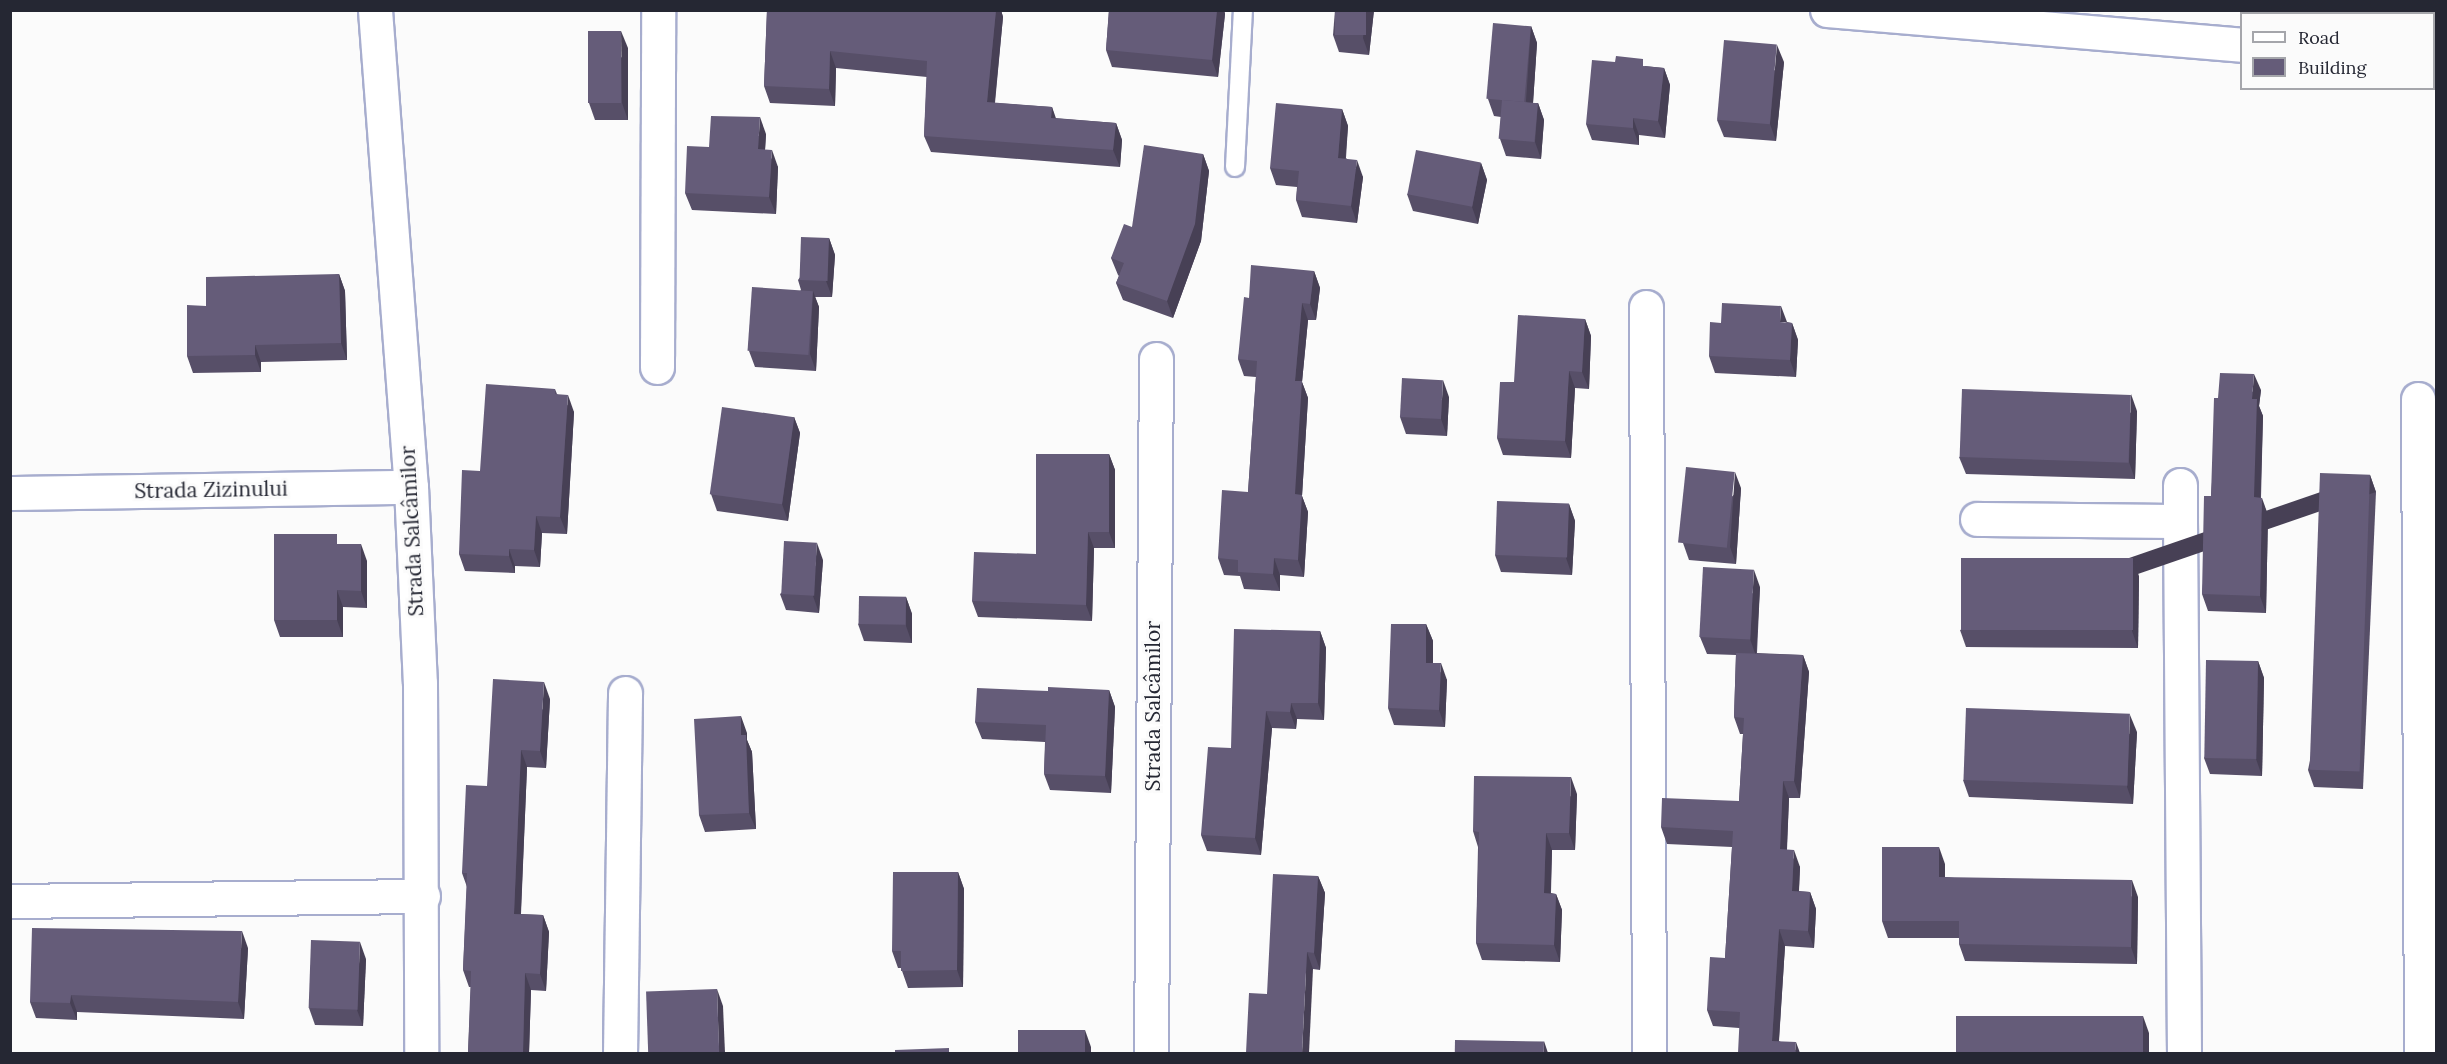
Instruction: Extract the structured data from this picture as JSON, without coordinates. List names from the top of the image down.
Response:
{
  "streets": {
    "street": ["Strada Zizinului", "Strada Salcâmilor"]
  },
  "crossings": [
    ["Strada Zizinului", "Strada Salcâmilor"]
  ],
  "legend": ["Road", "Building"]
}
